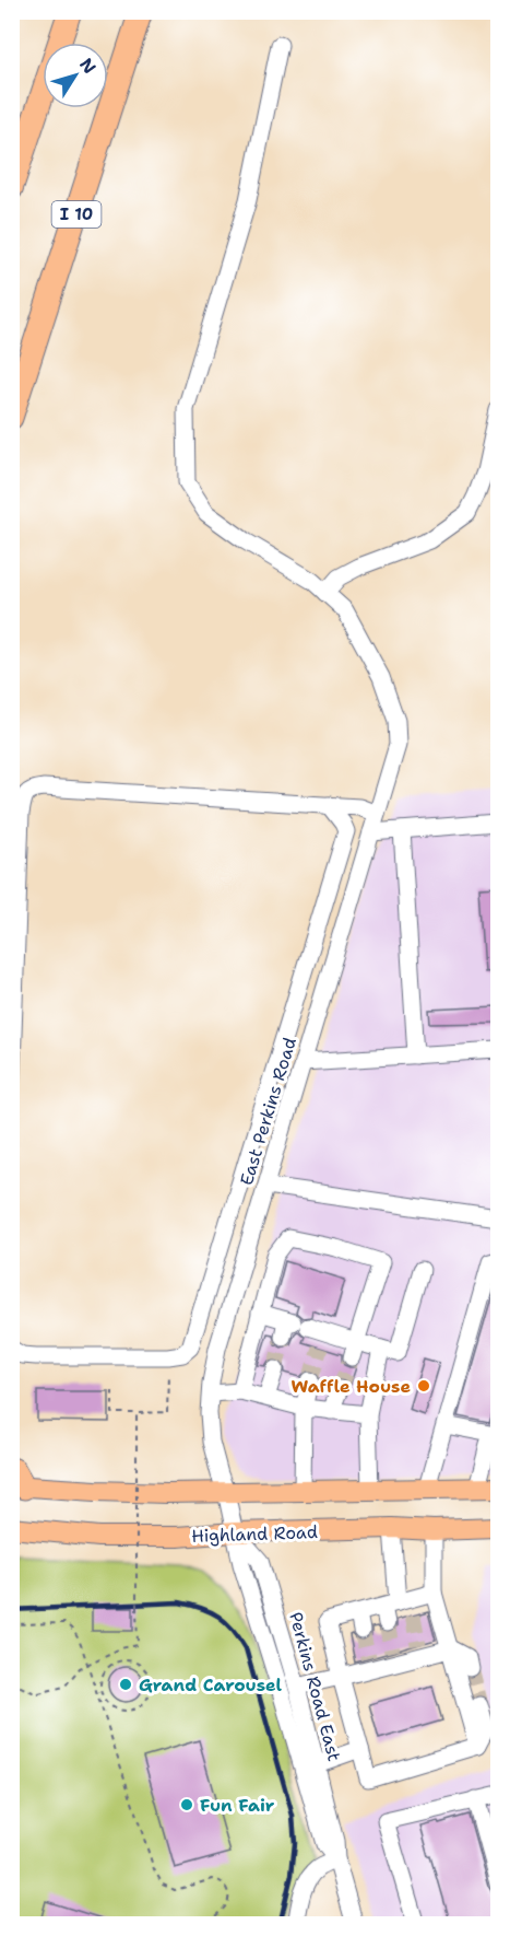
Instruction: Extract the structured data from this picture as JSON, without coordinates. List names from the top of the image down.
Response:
{
  "streets": {
    "highway": ["I 10"],
    "main road": ["Highland Road"],
    "street": ["East Perkins Road", "Perkins Road East"]
  },
  "crossings": [
    ["East Perkins Road", "Perkins Road East"],
    ["Highland Road", "Perkins Road East"]
  ],
  "places": ["Waffle House", "Grand Carousel", "Fun Fair"],
  "north": "top right"
}
